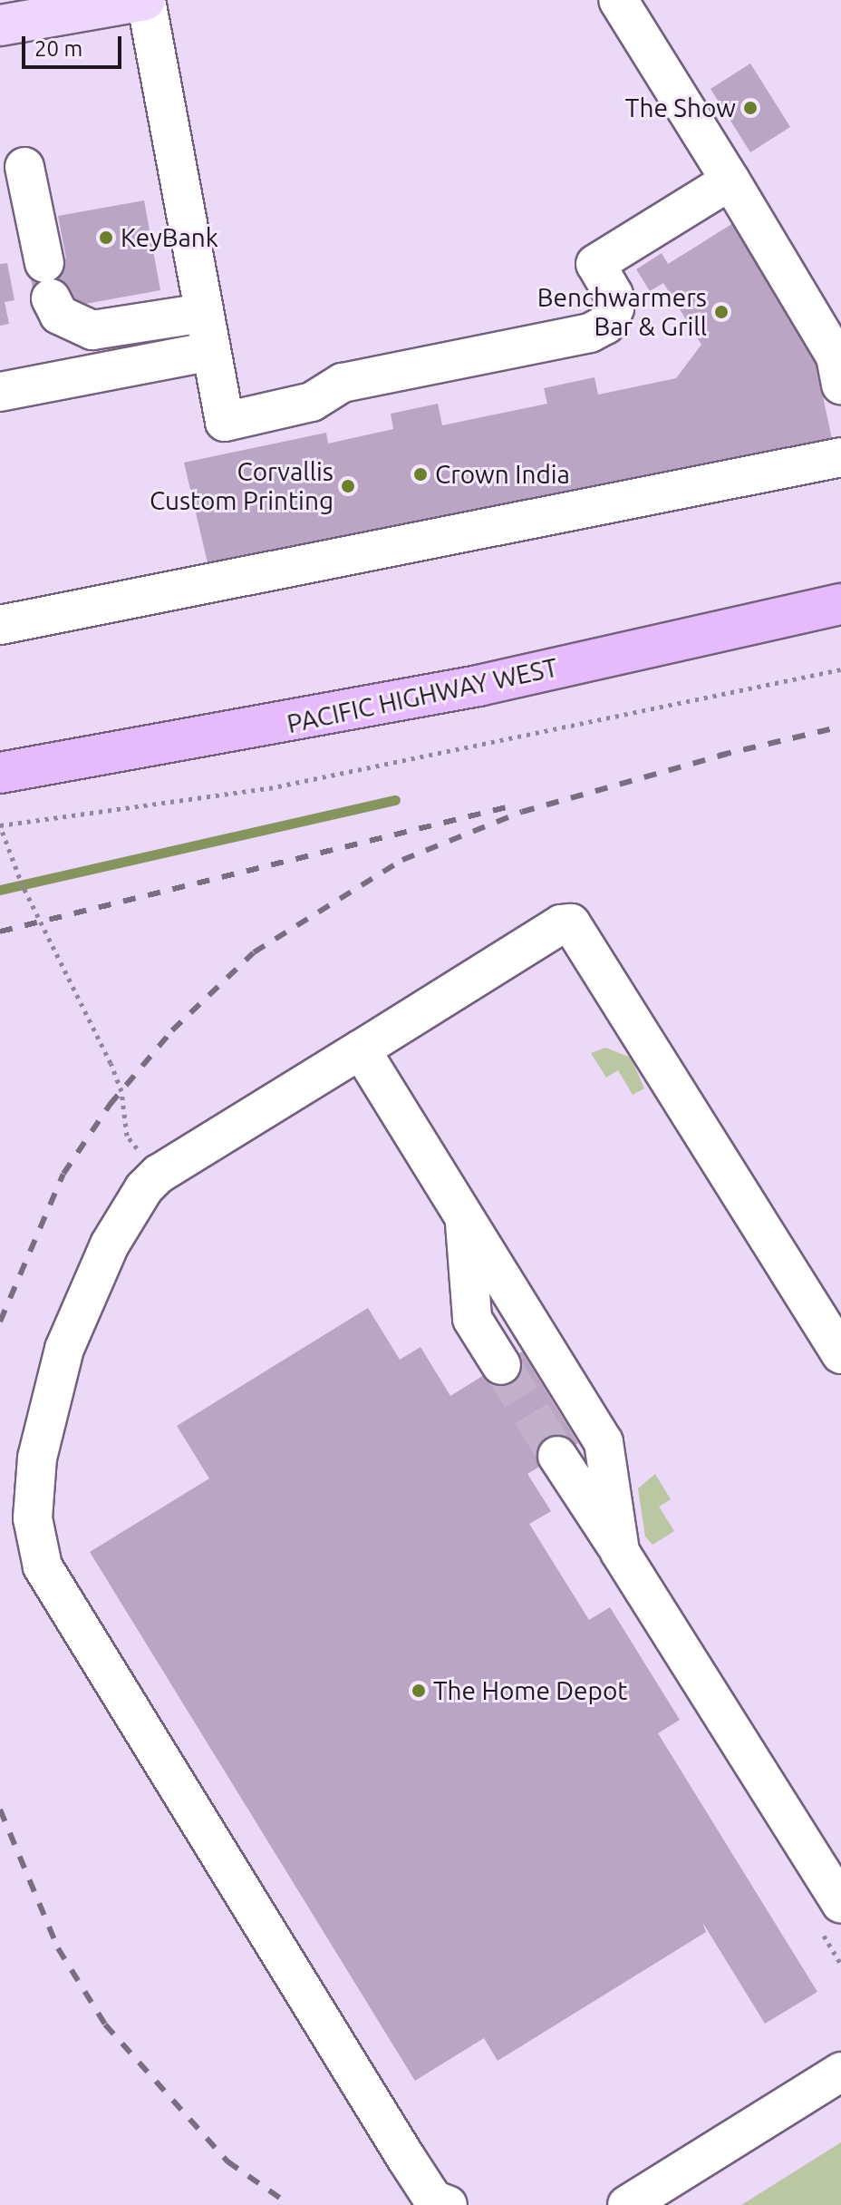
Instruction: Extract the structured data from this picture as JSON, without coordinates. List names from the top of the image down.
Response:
{
  "streets": {
    "highway": ["PACIFIC HIGHWAY WEST"]
  },
  "places": [
    "The Show",
    "KeyBank",
    "Benchwarmers Bar & Grill",
    "Crown India",
    "Corvallis Custom Printing",
    "The Home Depot"
  ],
  "scale_bar": "20 m"
}
